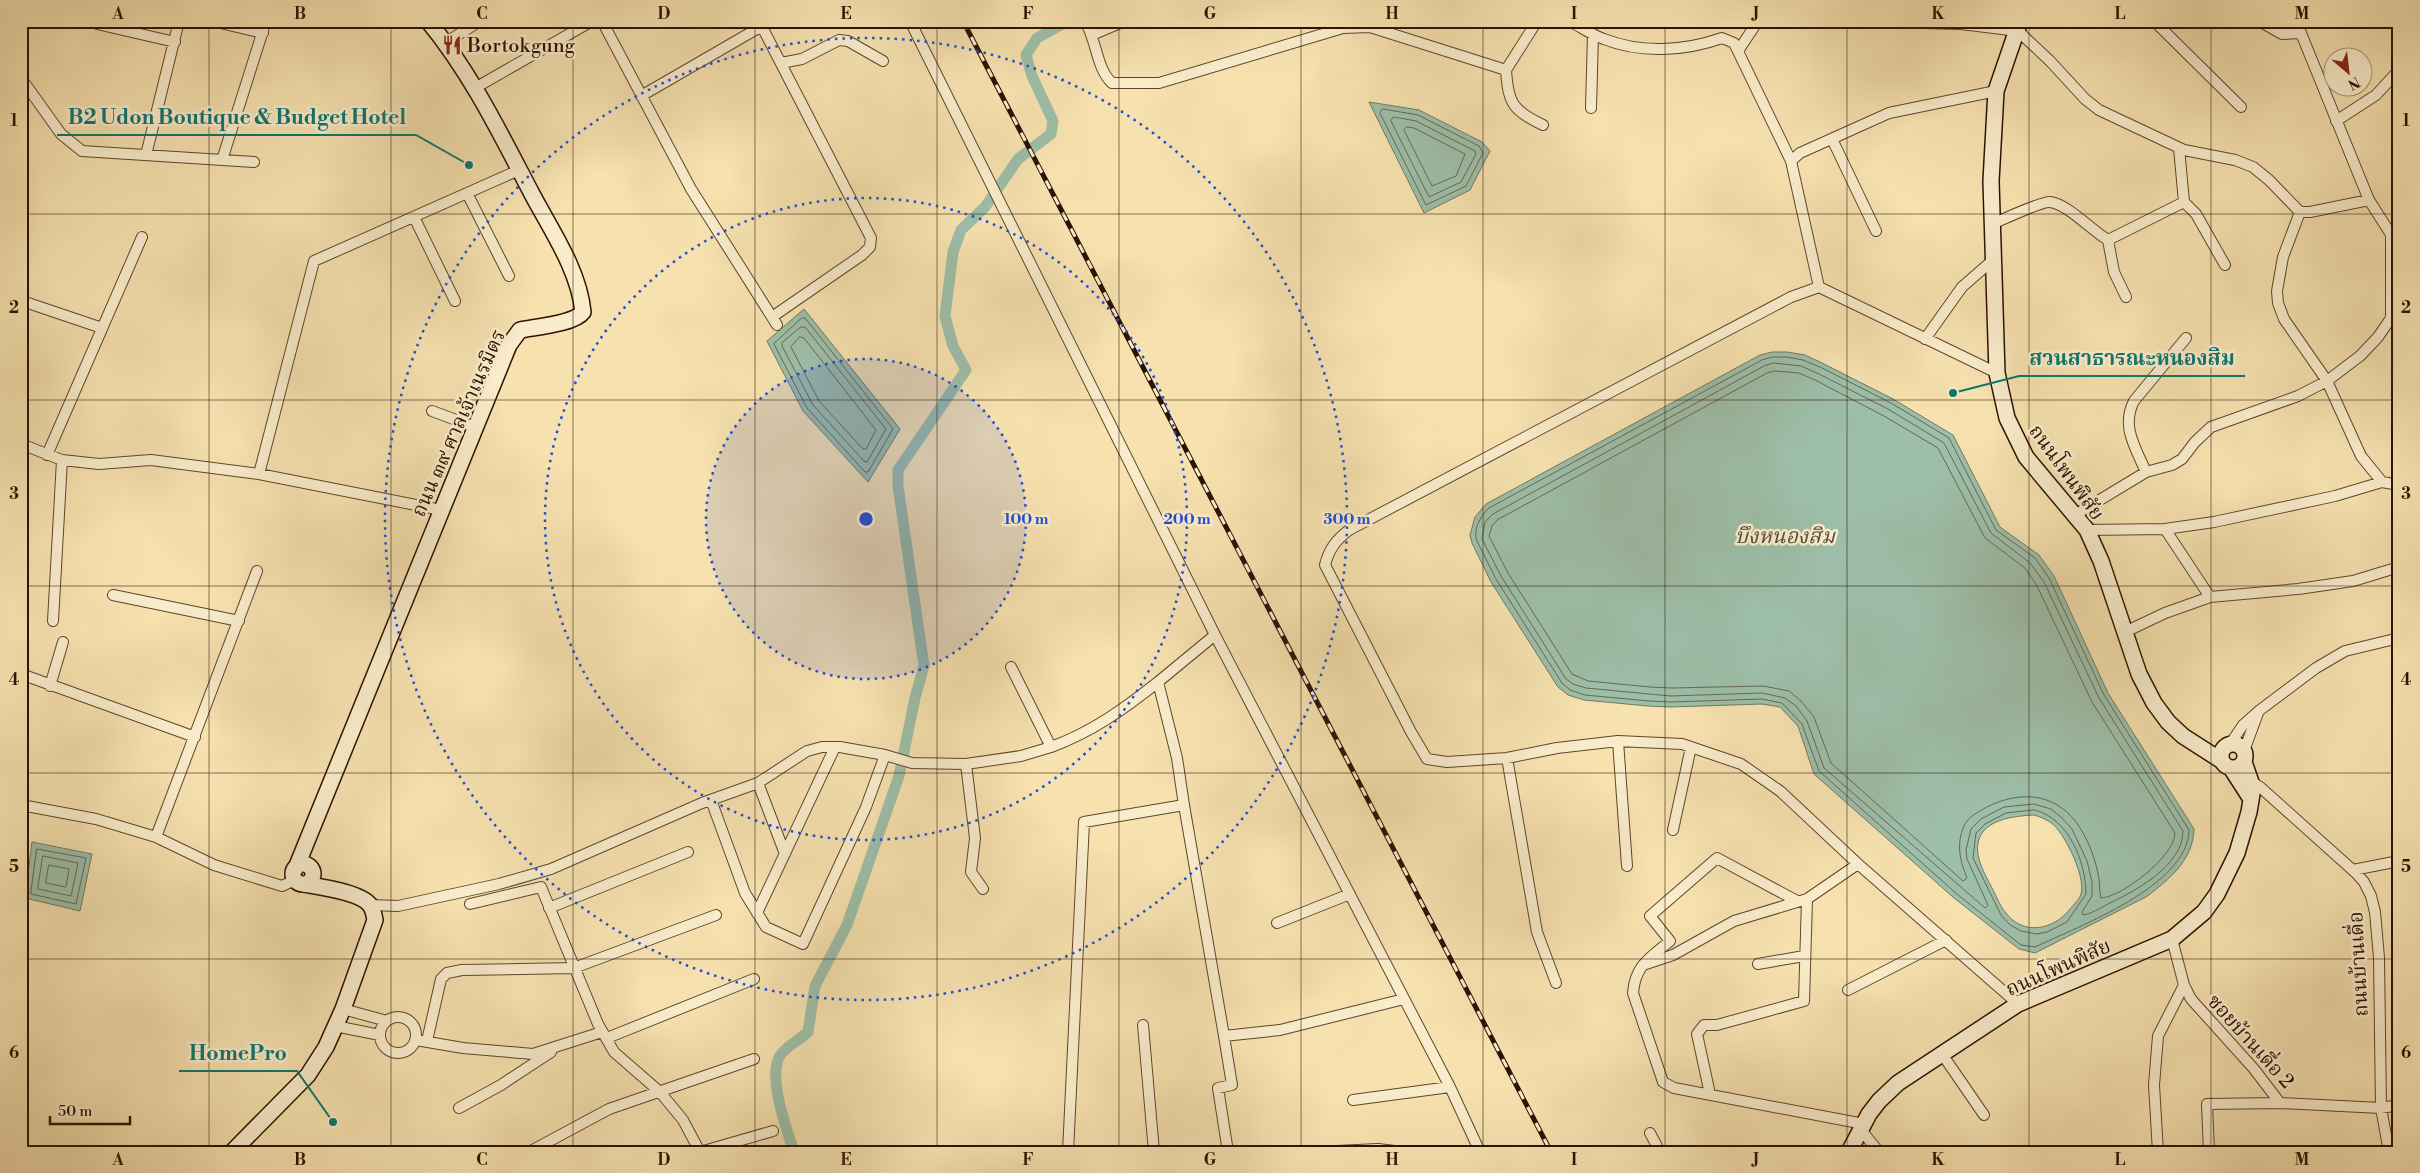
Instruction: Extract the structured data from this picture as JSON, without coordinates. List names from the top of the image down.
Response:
{
  "streets": {
    "street": [
      "ถนน ๓๙ ศาลเจ้าเนรมิตร",
      "ถนนโพนพิสัย",
      "ถนนบ้านเดื่อ",
      "ซอยบ้านเดื่อ 2"
    ]
  },
  "crossings": [
    ["ถนนโพนพิสัย", "ถนนบ้านเดื่อ"],
    ["ถนนโพนพิสัย", "ซอยบ้านเดื่อ 2"],
    ["ถนนบ้านเดื่อ", "ซอยบ้านเดื่อ 2"]
  ],
  "water": ["บึงหนองสิม"],
  "places": {
    "restaurant": ["Bortokgung"],
    "other": ["B2 Udon Boutique & Budget Hotel", "สวนสาธารณะหนองสิม", "HomePro"]
  },
  "scale_bar": "50 m",
  "north": "bottom right",
  "grid": {
    "columns": [
      "A",
      "B",
      "C",
      "D",
      "E",
      "F",
      "G",
      "H",
      "I",
      "J",
      "K",
      "L",
      "M"
    ],
    "rows": [
      "1",
      "2",
      "3",
      "4",
      "5",
      "6"
    ]
  },
  "rings": ["100 m", "200 m", "300 m"]
}
